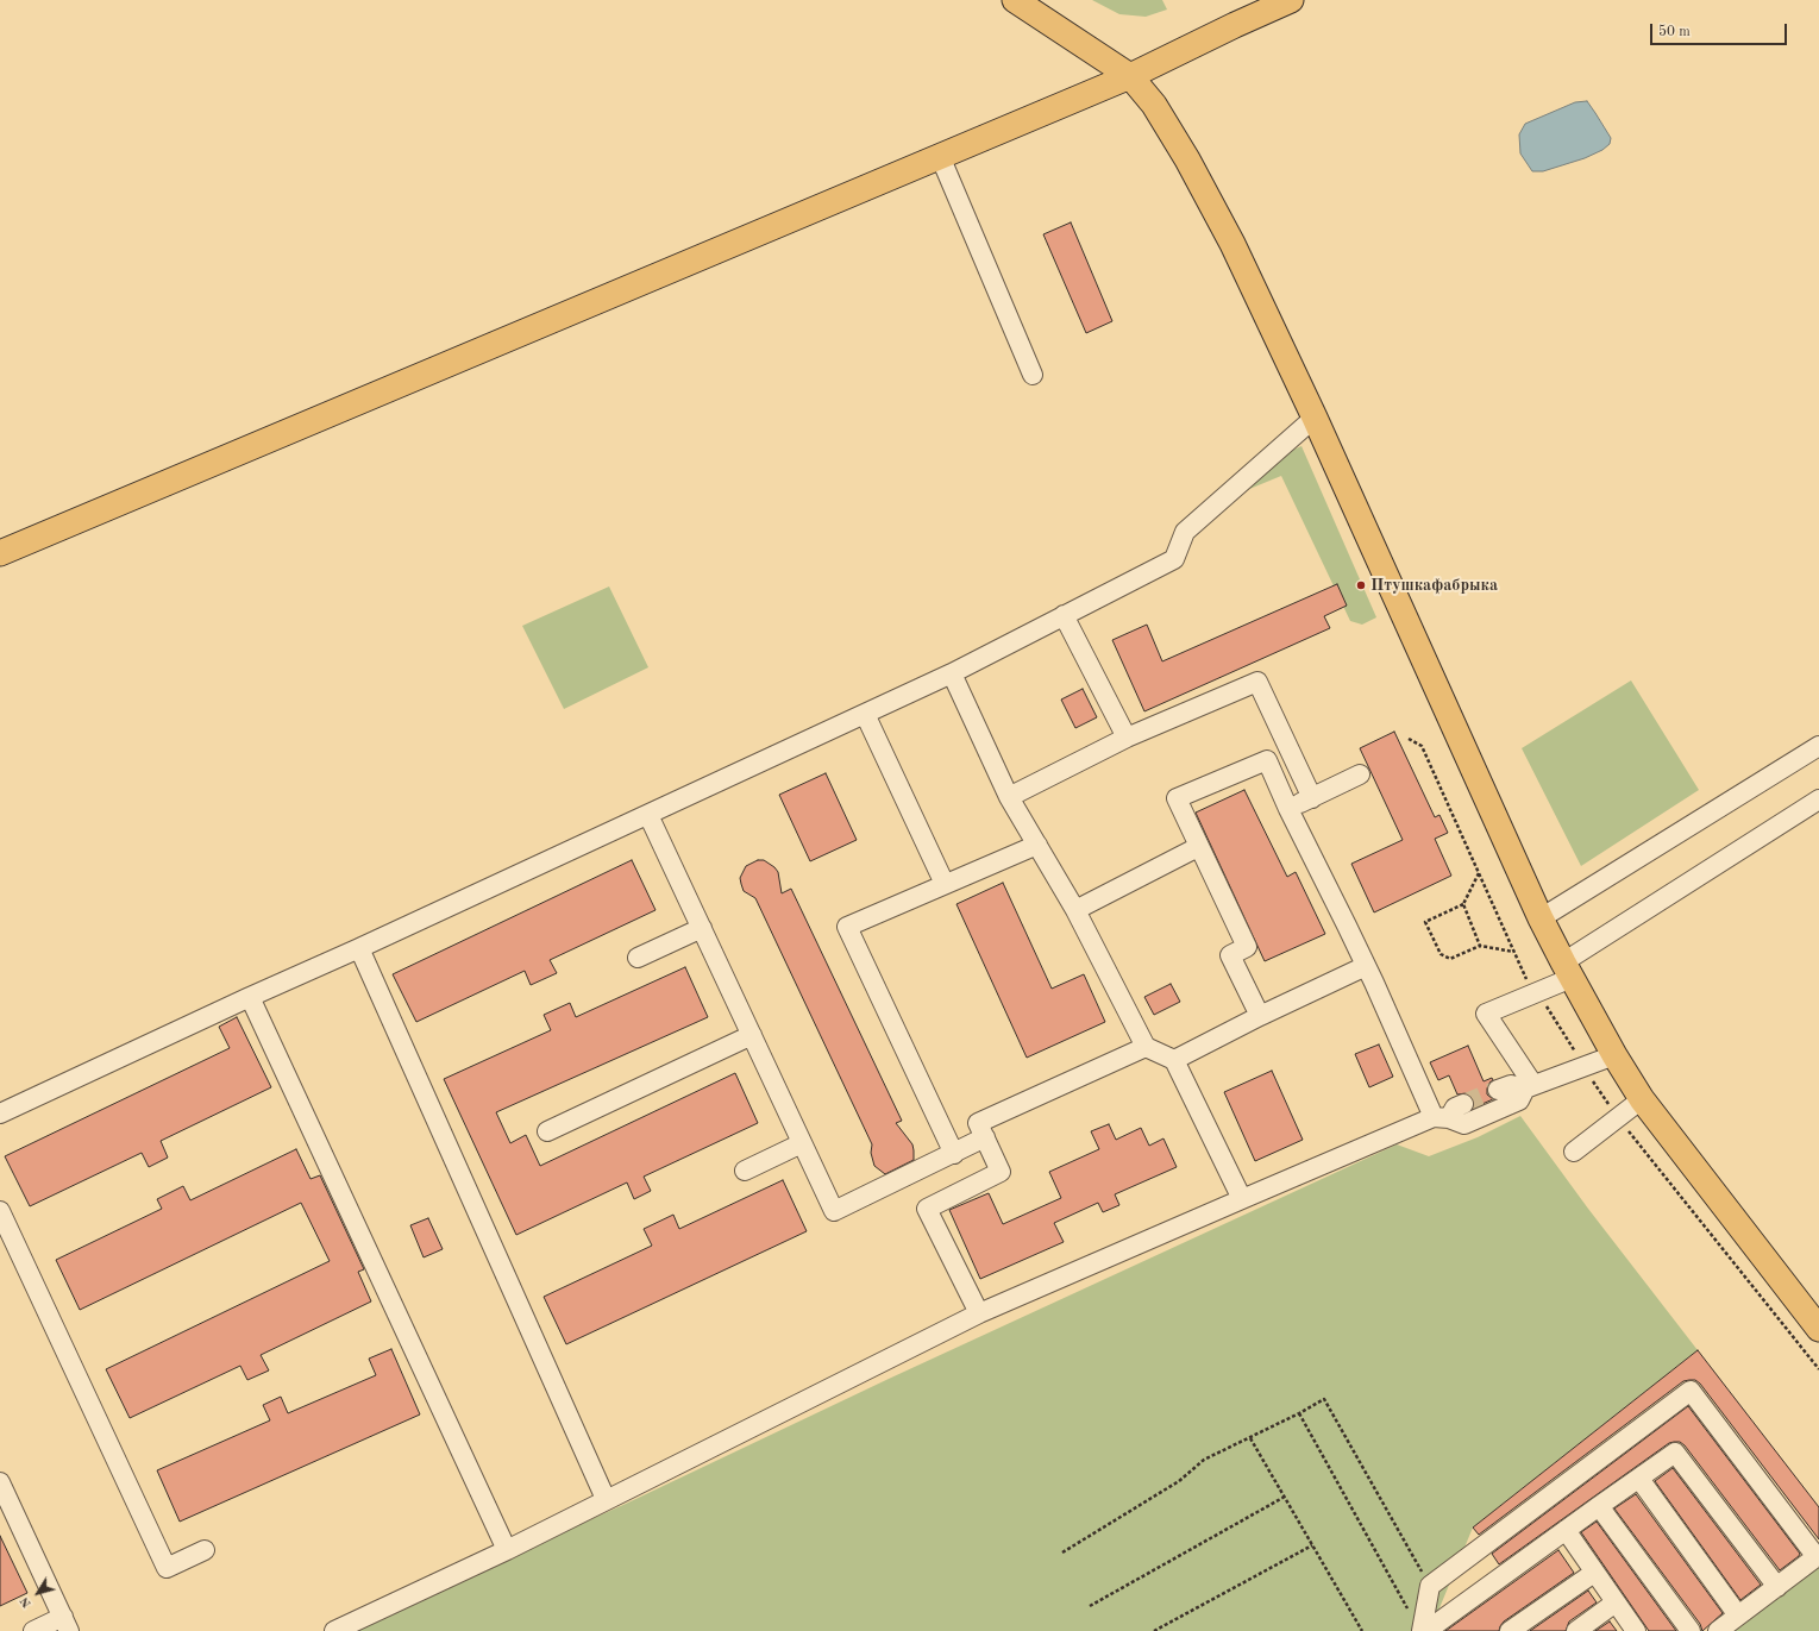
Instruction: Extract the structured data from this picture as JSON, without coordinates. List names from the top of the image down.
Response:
{
  "places": ["Птушкафабрыка"],
  "scale_bar": "50 m",
  "north": "bottom left"
}
